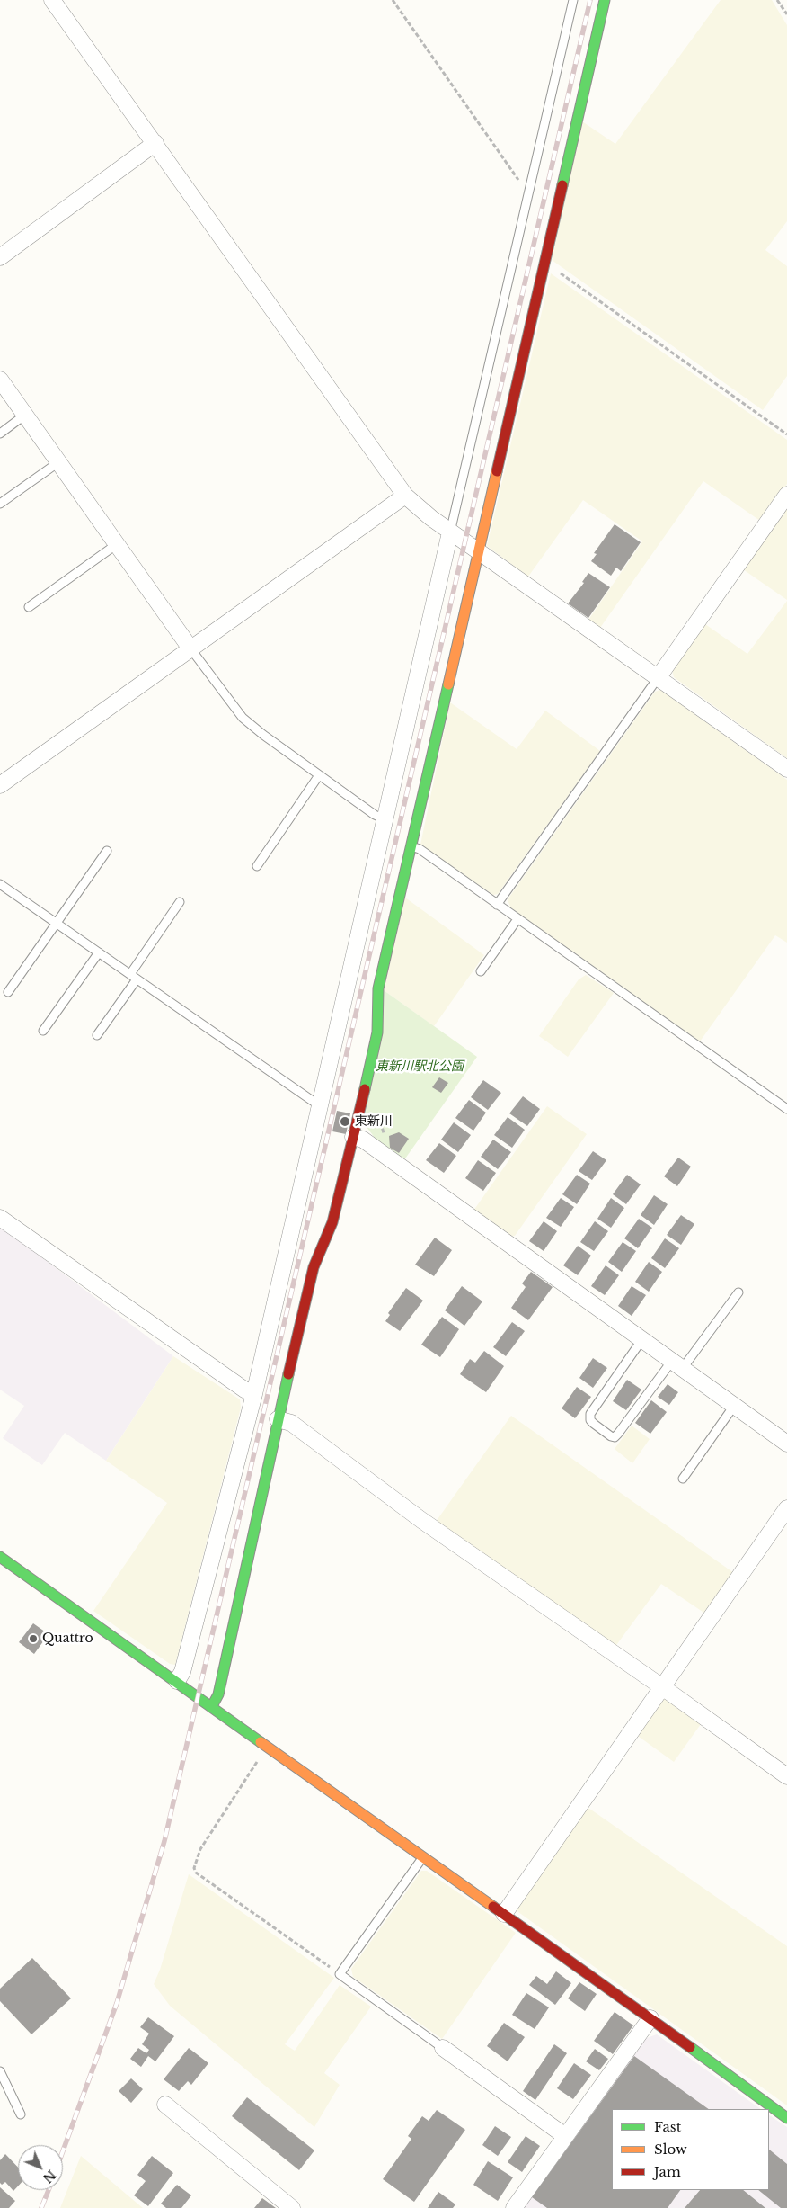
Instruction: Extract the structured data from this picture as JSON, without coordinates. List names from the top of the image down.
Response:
{
  "parks": ["東新川駅北公園"],
  "places": ["東新川", "Quattro"],
  "legend": ["Fast", "Slow", "Jam"],
  "north": "bottom right"
}
